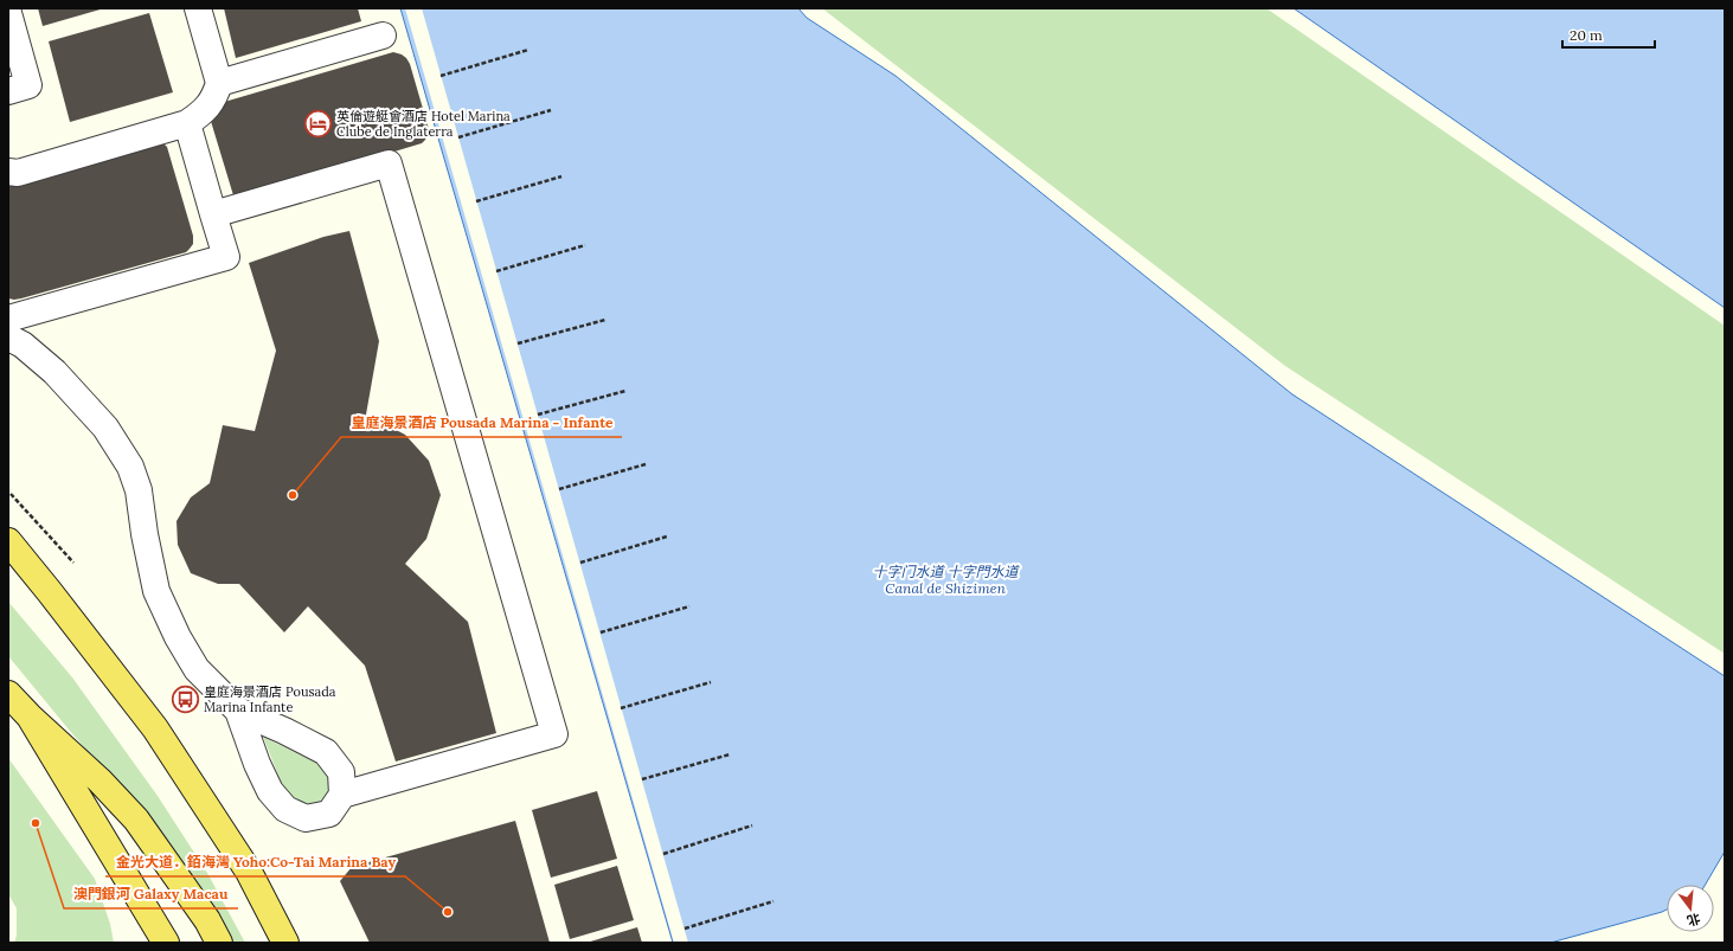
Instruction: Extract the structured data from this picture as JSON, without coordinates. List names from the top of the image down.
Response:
{
  "water": ["十字门水道 十字門水道 Canal de Shizimen"],
  "places": {
    "hotel": ["英倫遊艇會酒店 Hotel Marina Clube de Inglaterra"],
    "other": ["皇庭海景酒店 Pousada Marina - Infante", "澳門銀河 Galaxy Macau", "金光大道．銆海灣 Yoho:Co-Tai Marina Bay"],
    "bus stop": ["皇庭海景酒店 Pousada Marina Infante"]
  },
  "scale_bar": "20 m",
  "north": "bottom"
}
